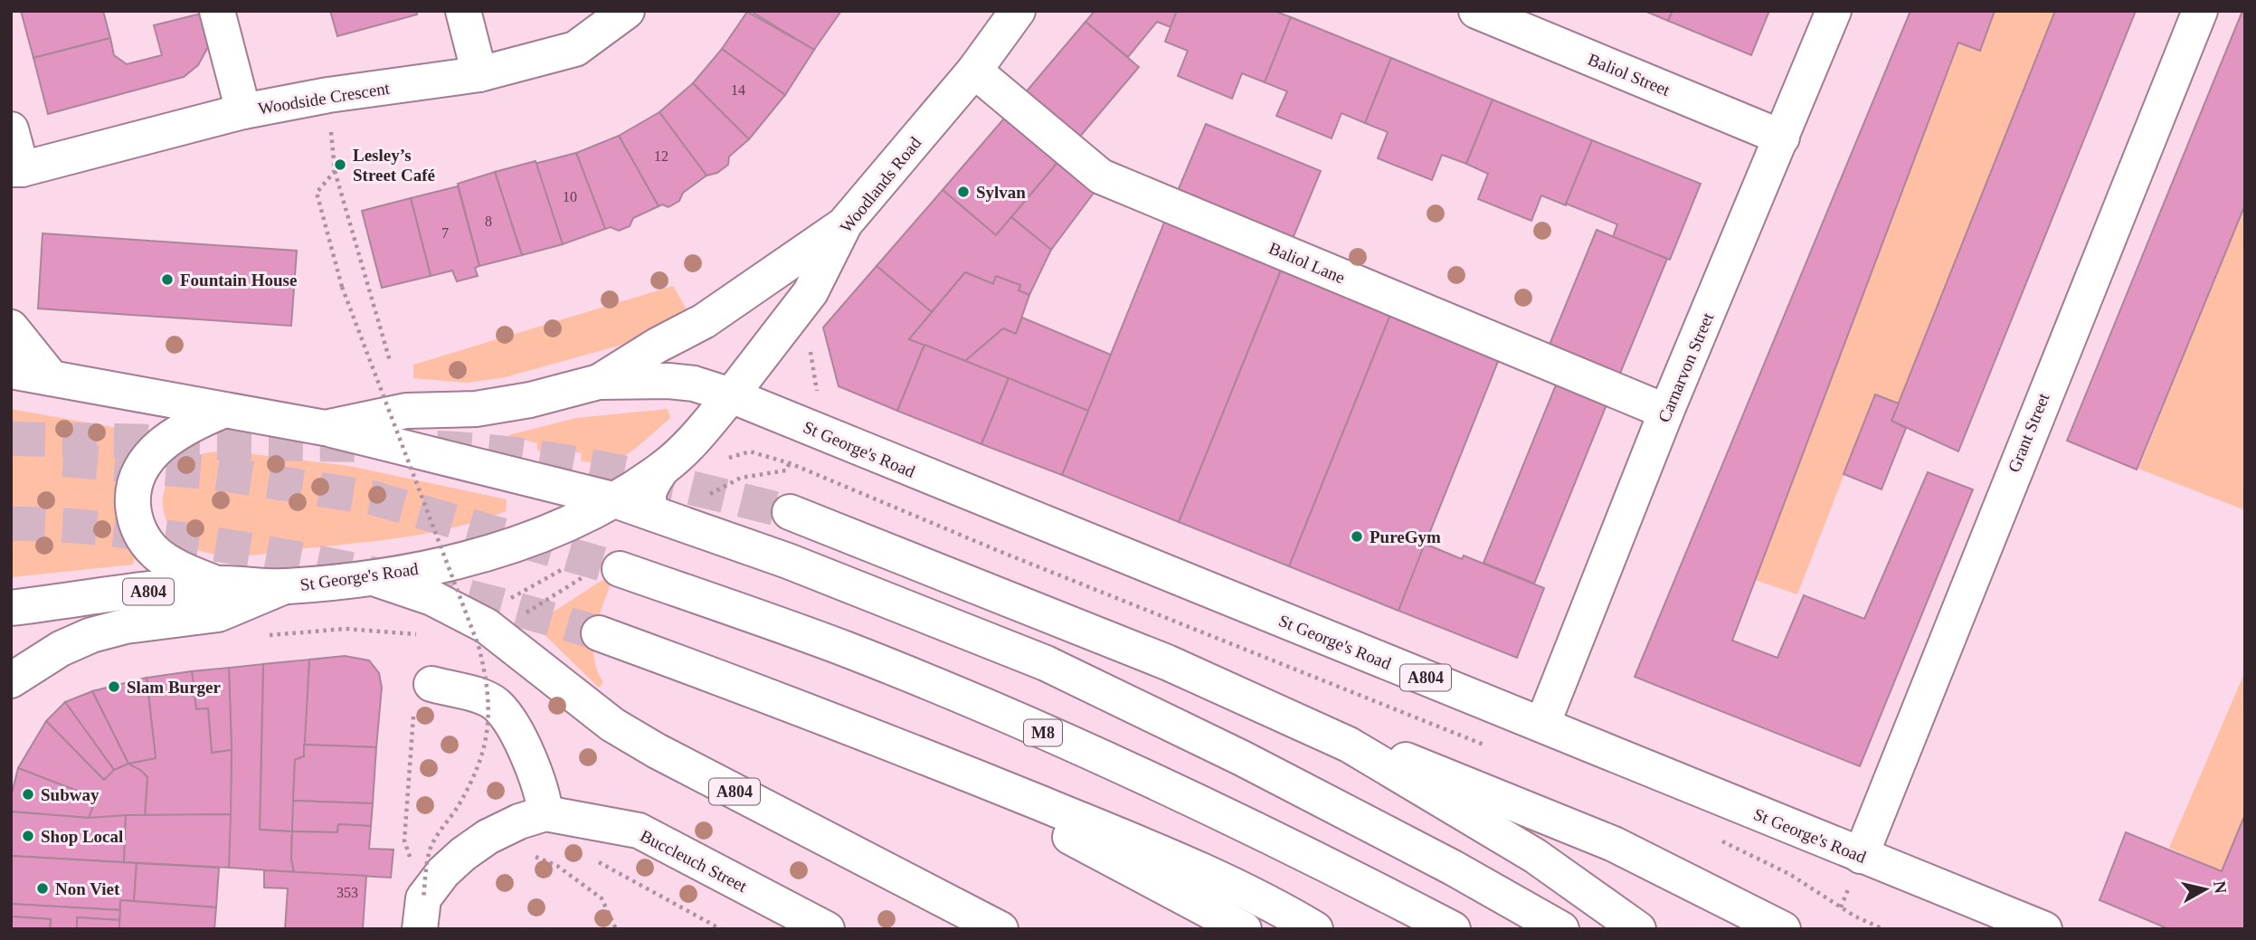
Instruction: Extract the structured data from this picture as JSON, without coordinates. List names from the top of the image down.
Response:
{
  "streets": {
    "main road": [
      "Baliol Street",
      "Woodside Crescent",
      "Woodlands Road",
      "Baliol Lane",
      "Carnarvon Street",
      "Grant Street",
      "St George's Road",
      "A804",
      "M8",
      "Buccleuch Street"
    ]
  },
  "crossings": [
    ["Baliol Street", "Carnarvon Street"],
    ["Woodlands Road", "Baliol Lane"],
    ["Woodlands Road", "St George's Road"],
    ["Woodlands Road", "A804"],
    ["Baliol Lane", "Carnarvon Street"],
    ["Carnarvon Street", "St George's Road"],
    ["Grant Street", "St George's Road"],
    ["St George's Road", "A804"]
  ],
  "places": [
    "Lesley’s Street Café",
    "Sylvan",
    "Fountain House",
    "PureGym",
    "Slam Burger",
    "Subway",
    "Shop Local",
    "Non Viet"
  ],
  "house_numbers": [
    "14",
    "12",
    "10",
    "8",
    "7",
    "353"
  ],
  "north": "right"
}
